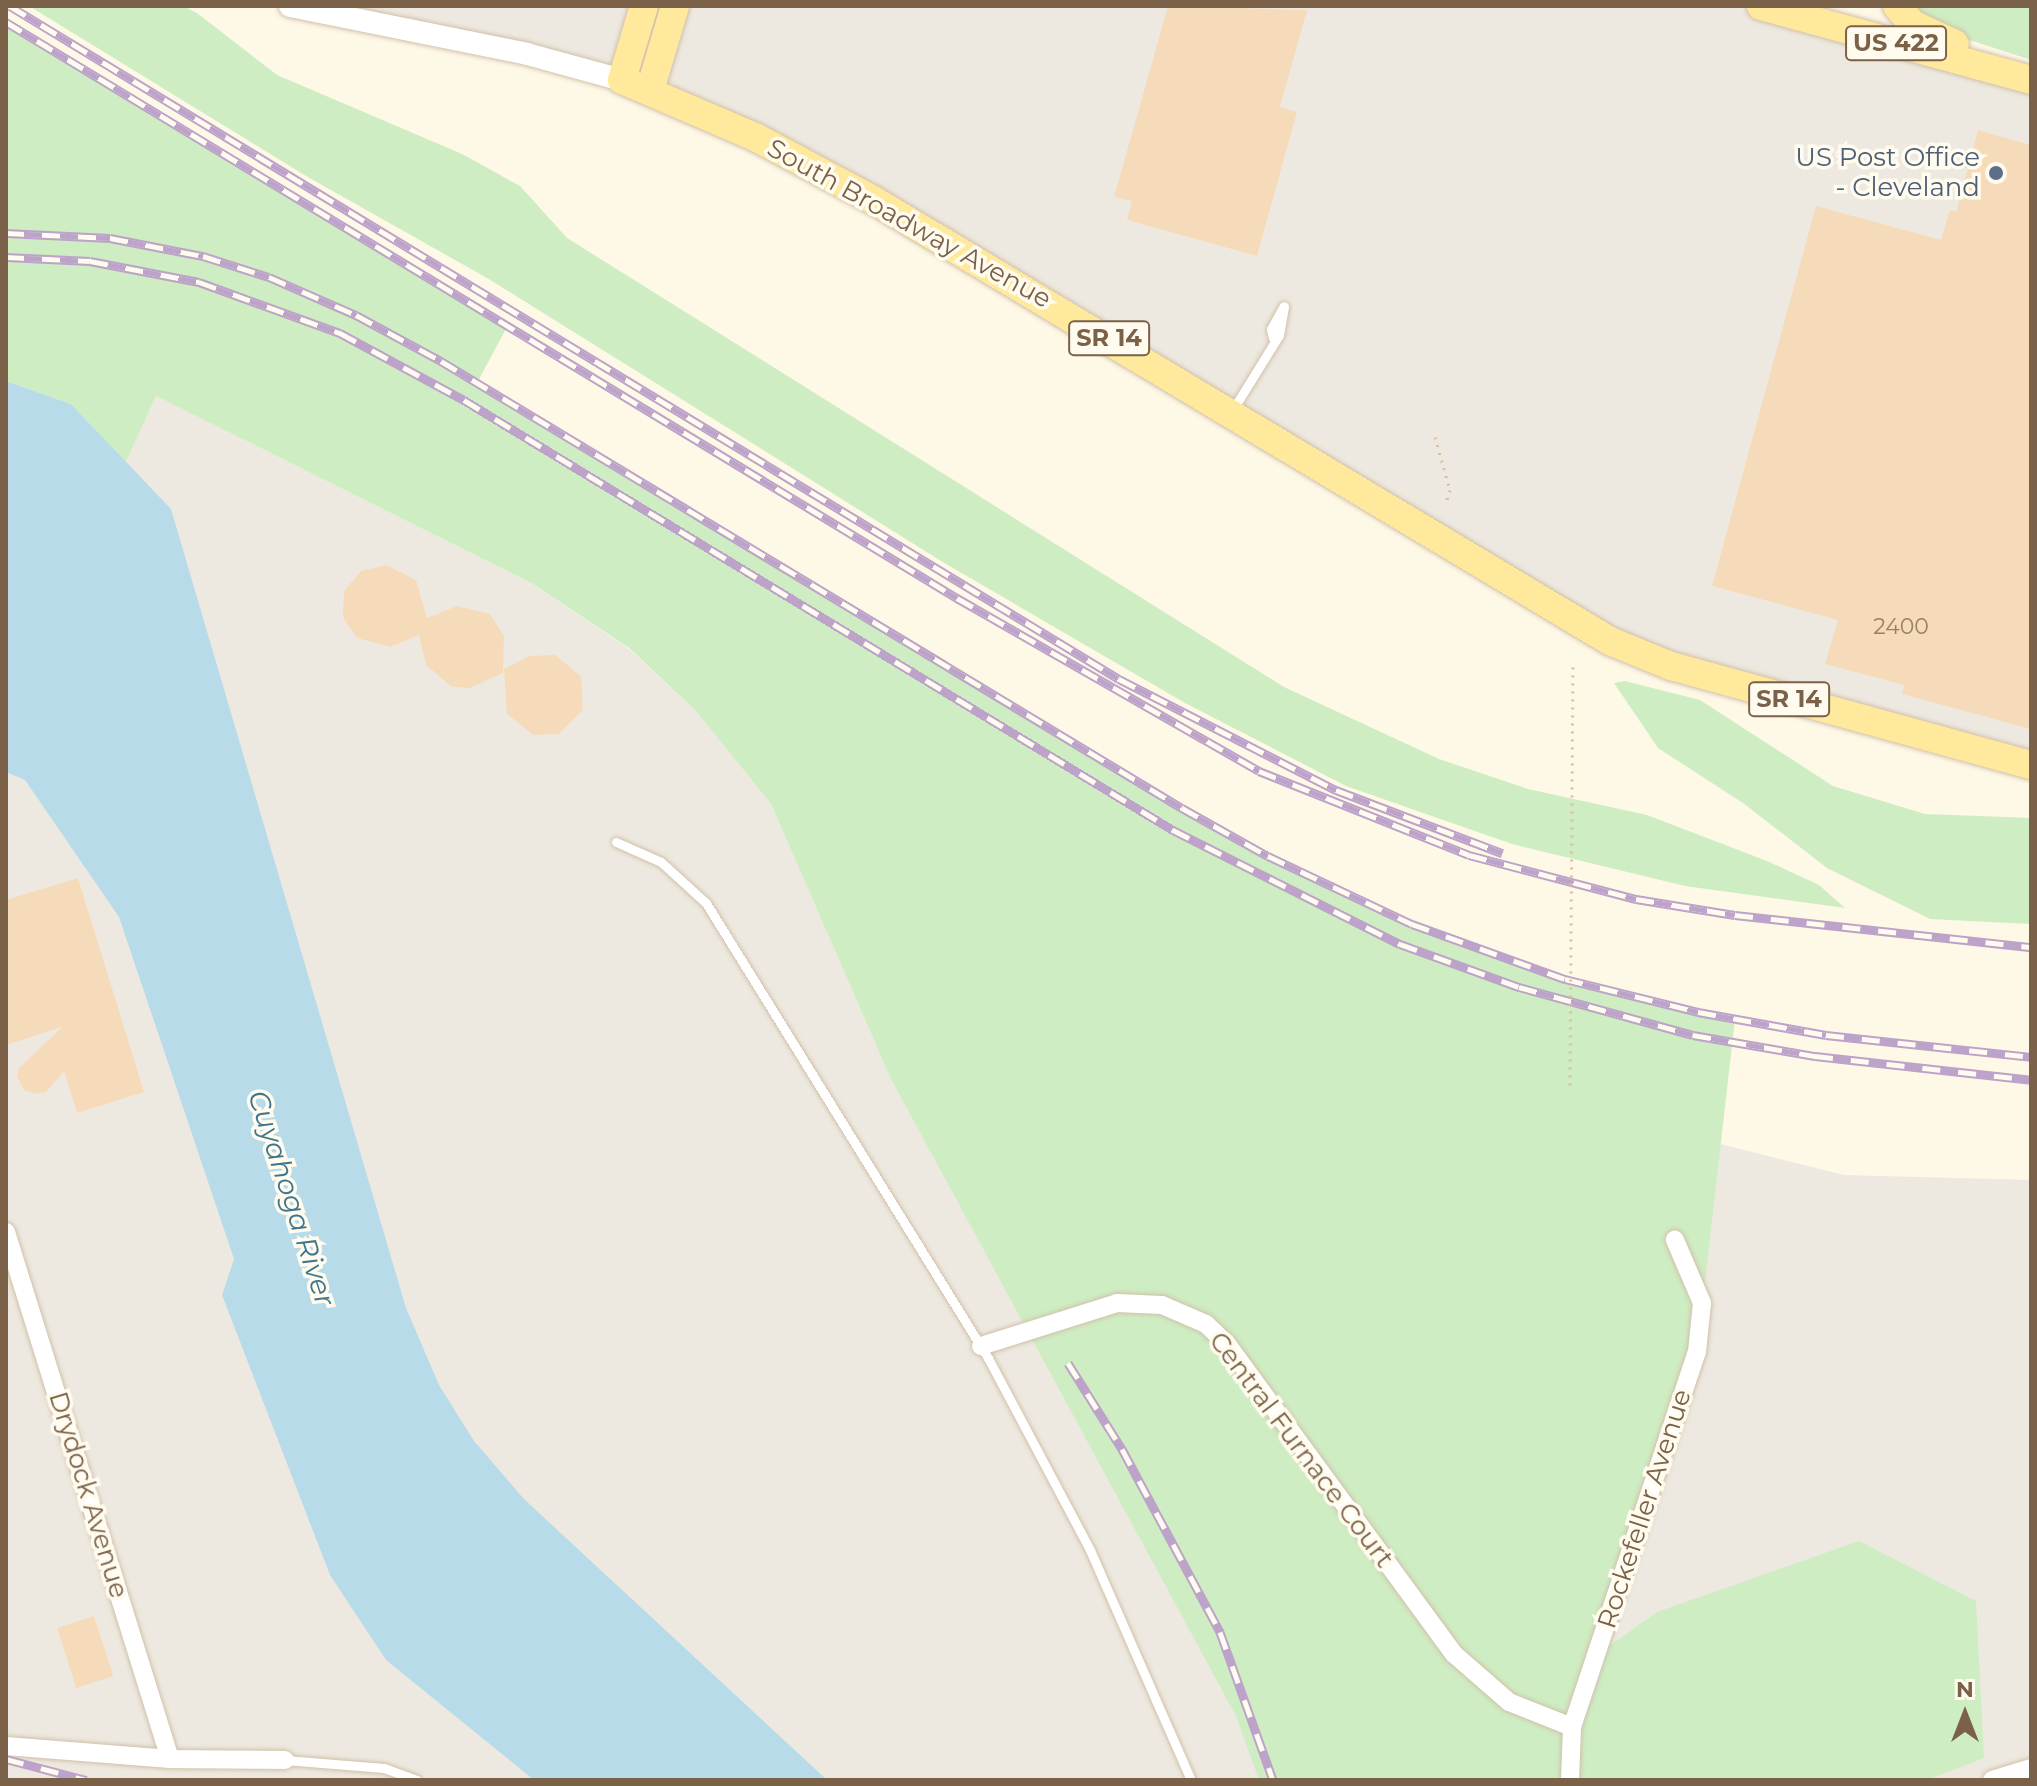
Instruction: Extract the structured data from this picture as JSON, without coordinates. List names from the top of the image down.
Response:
{
  "streets": {
    "main road": ["US 422", "South Broadway Avenue", "SR 14"],
    "street": ["Central Furnace Court", "Drydock Avenue", "Rockefeller Avenue"]
  },
  "crossings": [
    ["Central Furnace Court", "Rockefeller Avenue"]
  ],
  "water": ["Cuyahoga River"],
  "places": ["US Post Office - Cleveland"],
  "house_numbers": ["2400"],
  "north": "top"
}
